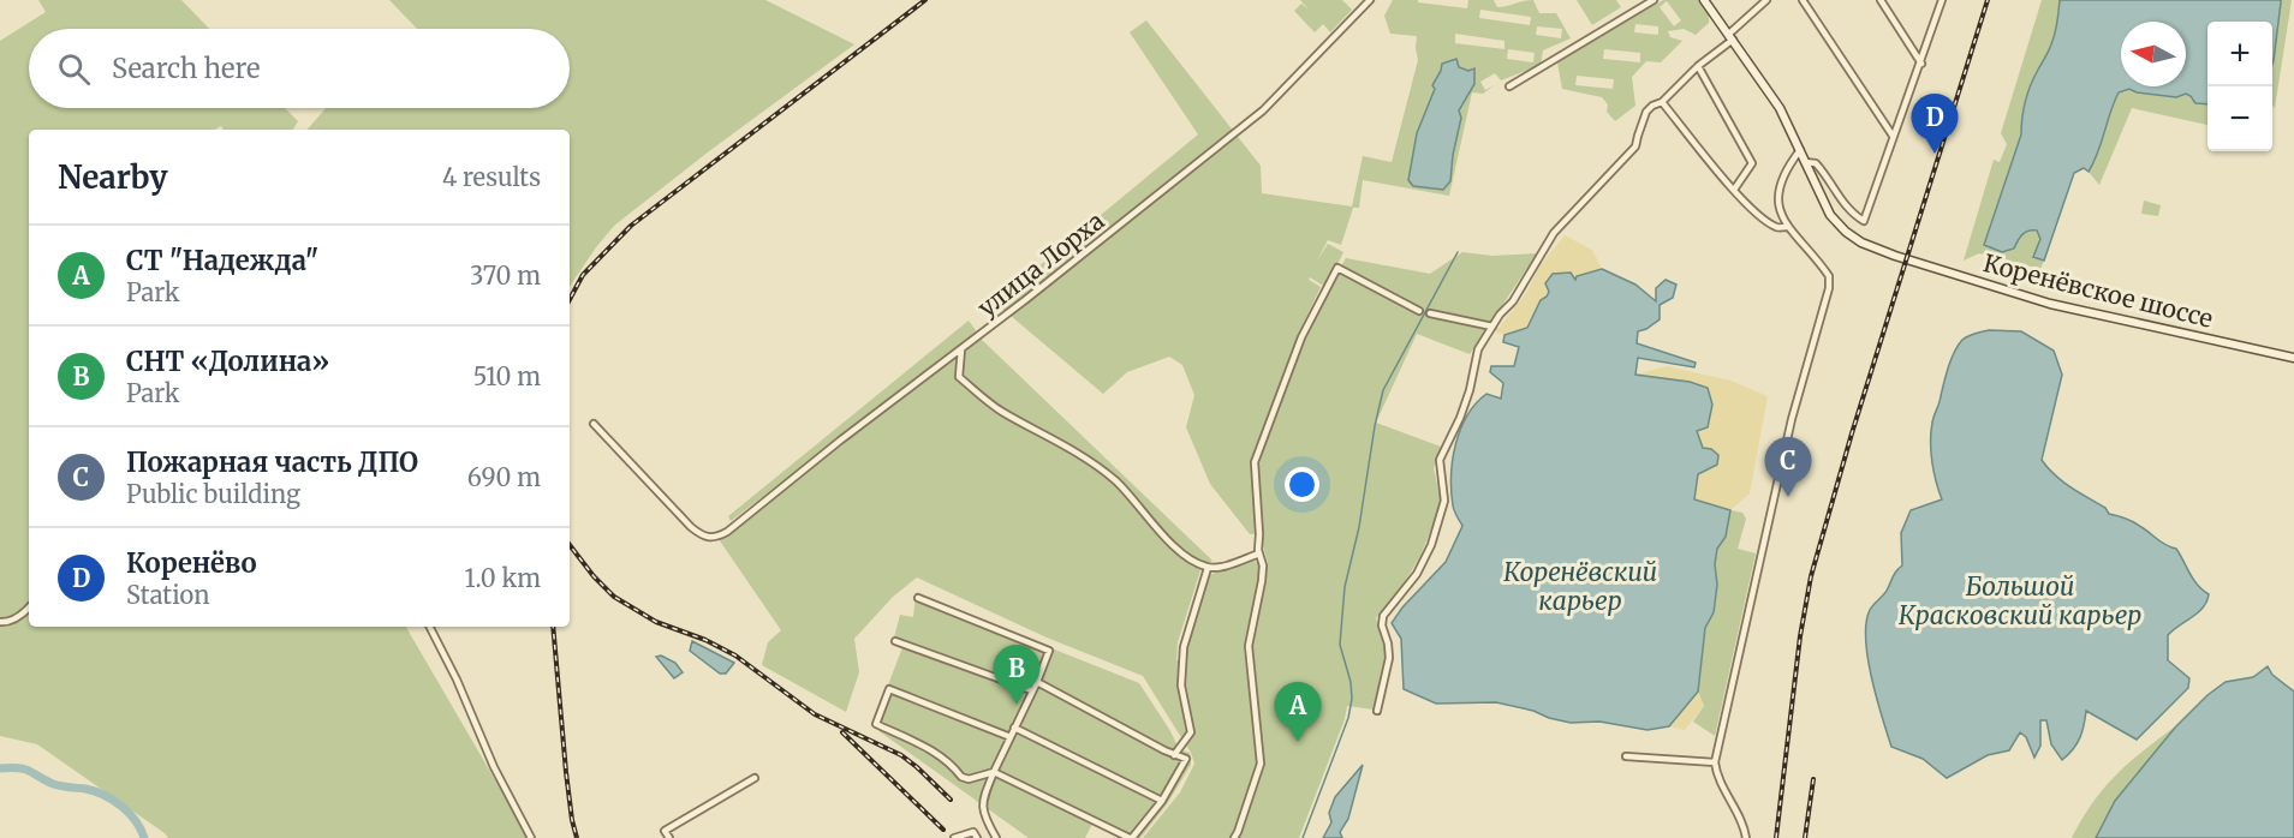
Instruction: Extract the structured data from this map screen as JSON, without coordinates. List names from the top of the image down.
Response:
{
  "streets": {
    "main road": ["Коренёвское шоссе"],
    "street": ["улица Лорха"]
  },
  "water": ["Коренёвский карьер", "Большой Красковский карьер"],
  "north": "left",
  "page": {
    "map_buttons": ["+", "−"],
    "search": "Search here",
    "pins": [
      "D",
      "C",
      "B",
      "A"
    ],
    "heading": ["Nearby", "4 results"],
    "list": [
      {
        "mark": "A",
        "name": "СТ \"Надежда\"",
        "note": "Park",
        "value": "370 m"
      },
      {
        "mark": "B",
        "name": "СНТ «Долина»",
        "note": "Park",
        "value": "510 m"
      },
      {
        "mark": "C",
        "name": "Пожарная часть ДПО",
        "note": "Public building",
        "value": "690 m"
      },
      {
        "mark": "D",
        "name": "Коренёво",
        "note": "Station",
        "value": "1.0 km"
      }
    ]
  }
}
